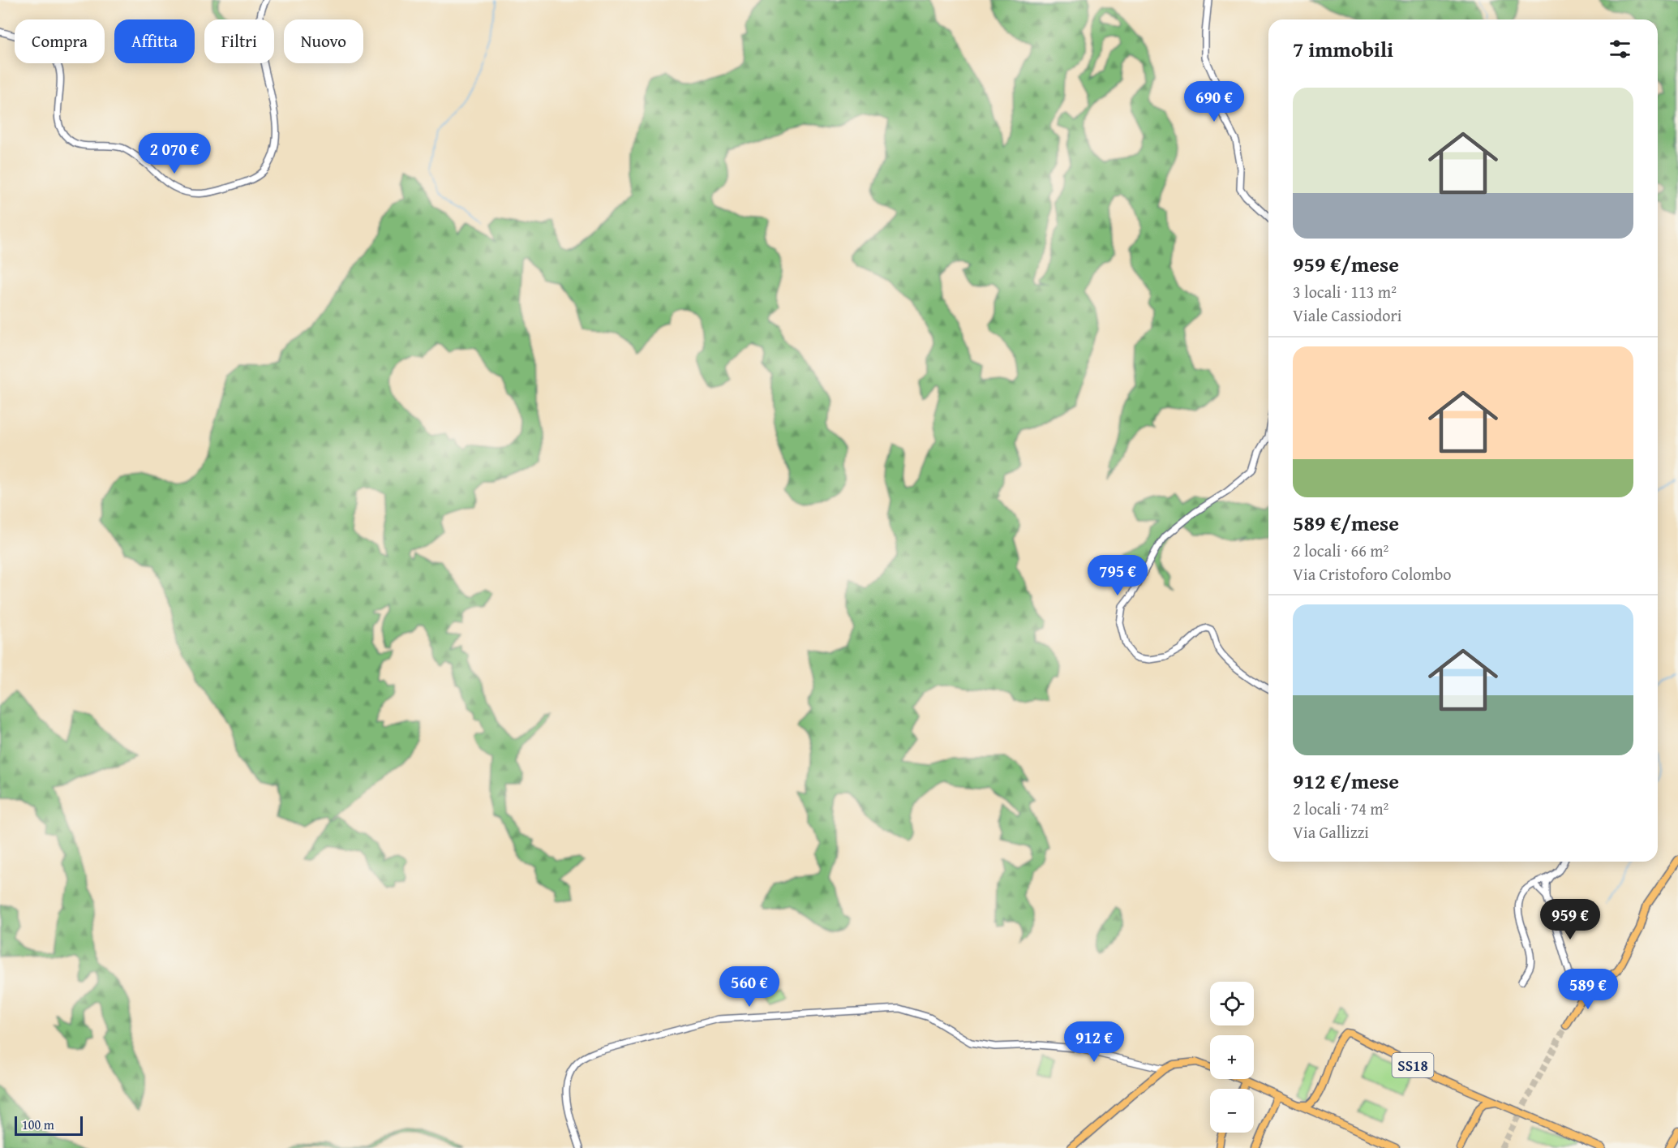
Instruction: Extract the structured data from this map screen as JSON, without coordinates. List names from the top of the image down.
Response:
{
  "streets": {
    "main road": ["SS18"]
  },
  "scale_bar": "100 m",
  "page": {
    "chip": [
      "Compra",
      "Affitta",
      "Filtri",
      "Nuovo"
    ],
    "heading": "7 immobili",
    "list": [
      {
        "name": "959 €/mese",
        "note": "3 locali · 113 m² · Viale Cassiodori"
      },
      {
        "name": "589 €/mese",
        "note": "2 locali · 66 m² · Via Cristoforo Colombo"
      },
      {
        "name": "912 €/mese",
        "note": "2 locali · 74 m² · Via Gallizzi"
      }
    ],
    "price": [
      "690 €",
      "2 070 €",
      "795 €",
      "959 €",
      "560 €",
      "589 €",
      "912 €"
    ],
    "map_buttons": ["+", "−"],
    "scale": "100 m"
  }
}
